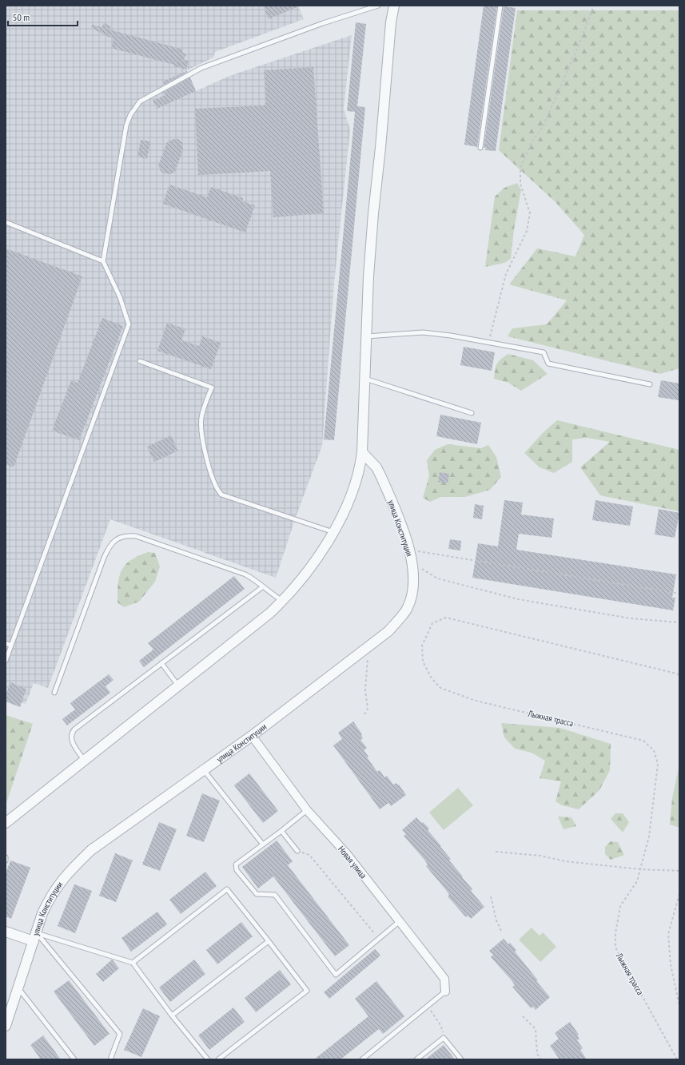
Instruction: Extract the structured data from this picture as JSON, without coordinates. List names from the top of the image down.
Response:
{
  "streets": {
    "street": ["улица Конституции", "Новая улица"],
    "path": ["Лыжная трасса"]
  },
  "crossings": [
    ["улица Конституции", "Новая улица"]
  ],
  "scale_bar": "50 m"
}
